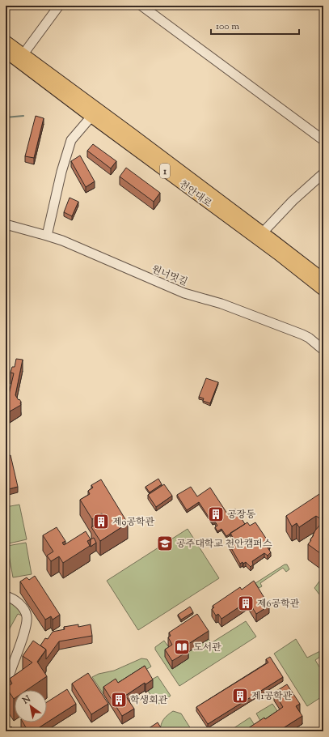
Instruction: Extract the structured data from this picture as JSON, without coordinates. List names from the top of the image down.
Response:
{
  "streets": {
    "main road": ["1", "천안대로"],
    "street": ["원너멋길"]
  },
  "places": {
    "building": [
      "공장동",
      "제9공학관",
      "제6공학관",
      "제1공학관",
      "학생회관"
    ],
    "school or university": ["공주대학교 천안캠퍼스"],
    "library": ["도서관"]
  },
  "scale_bar": "100 m",
  "north": "top left"
}
